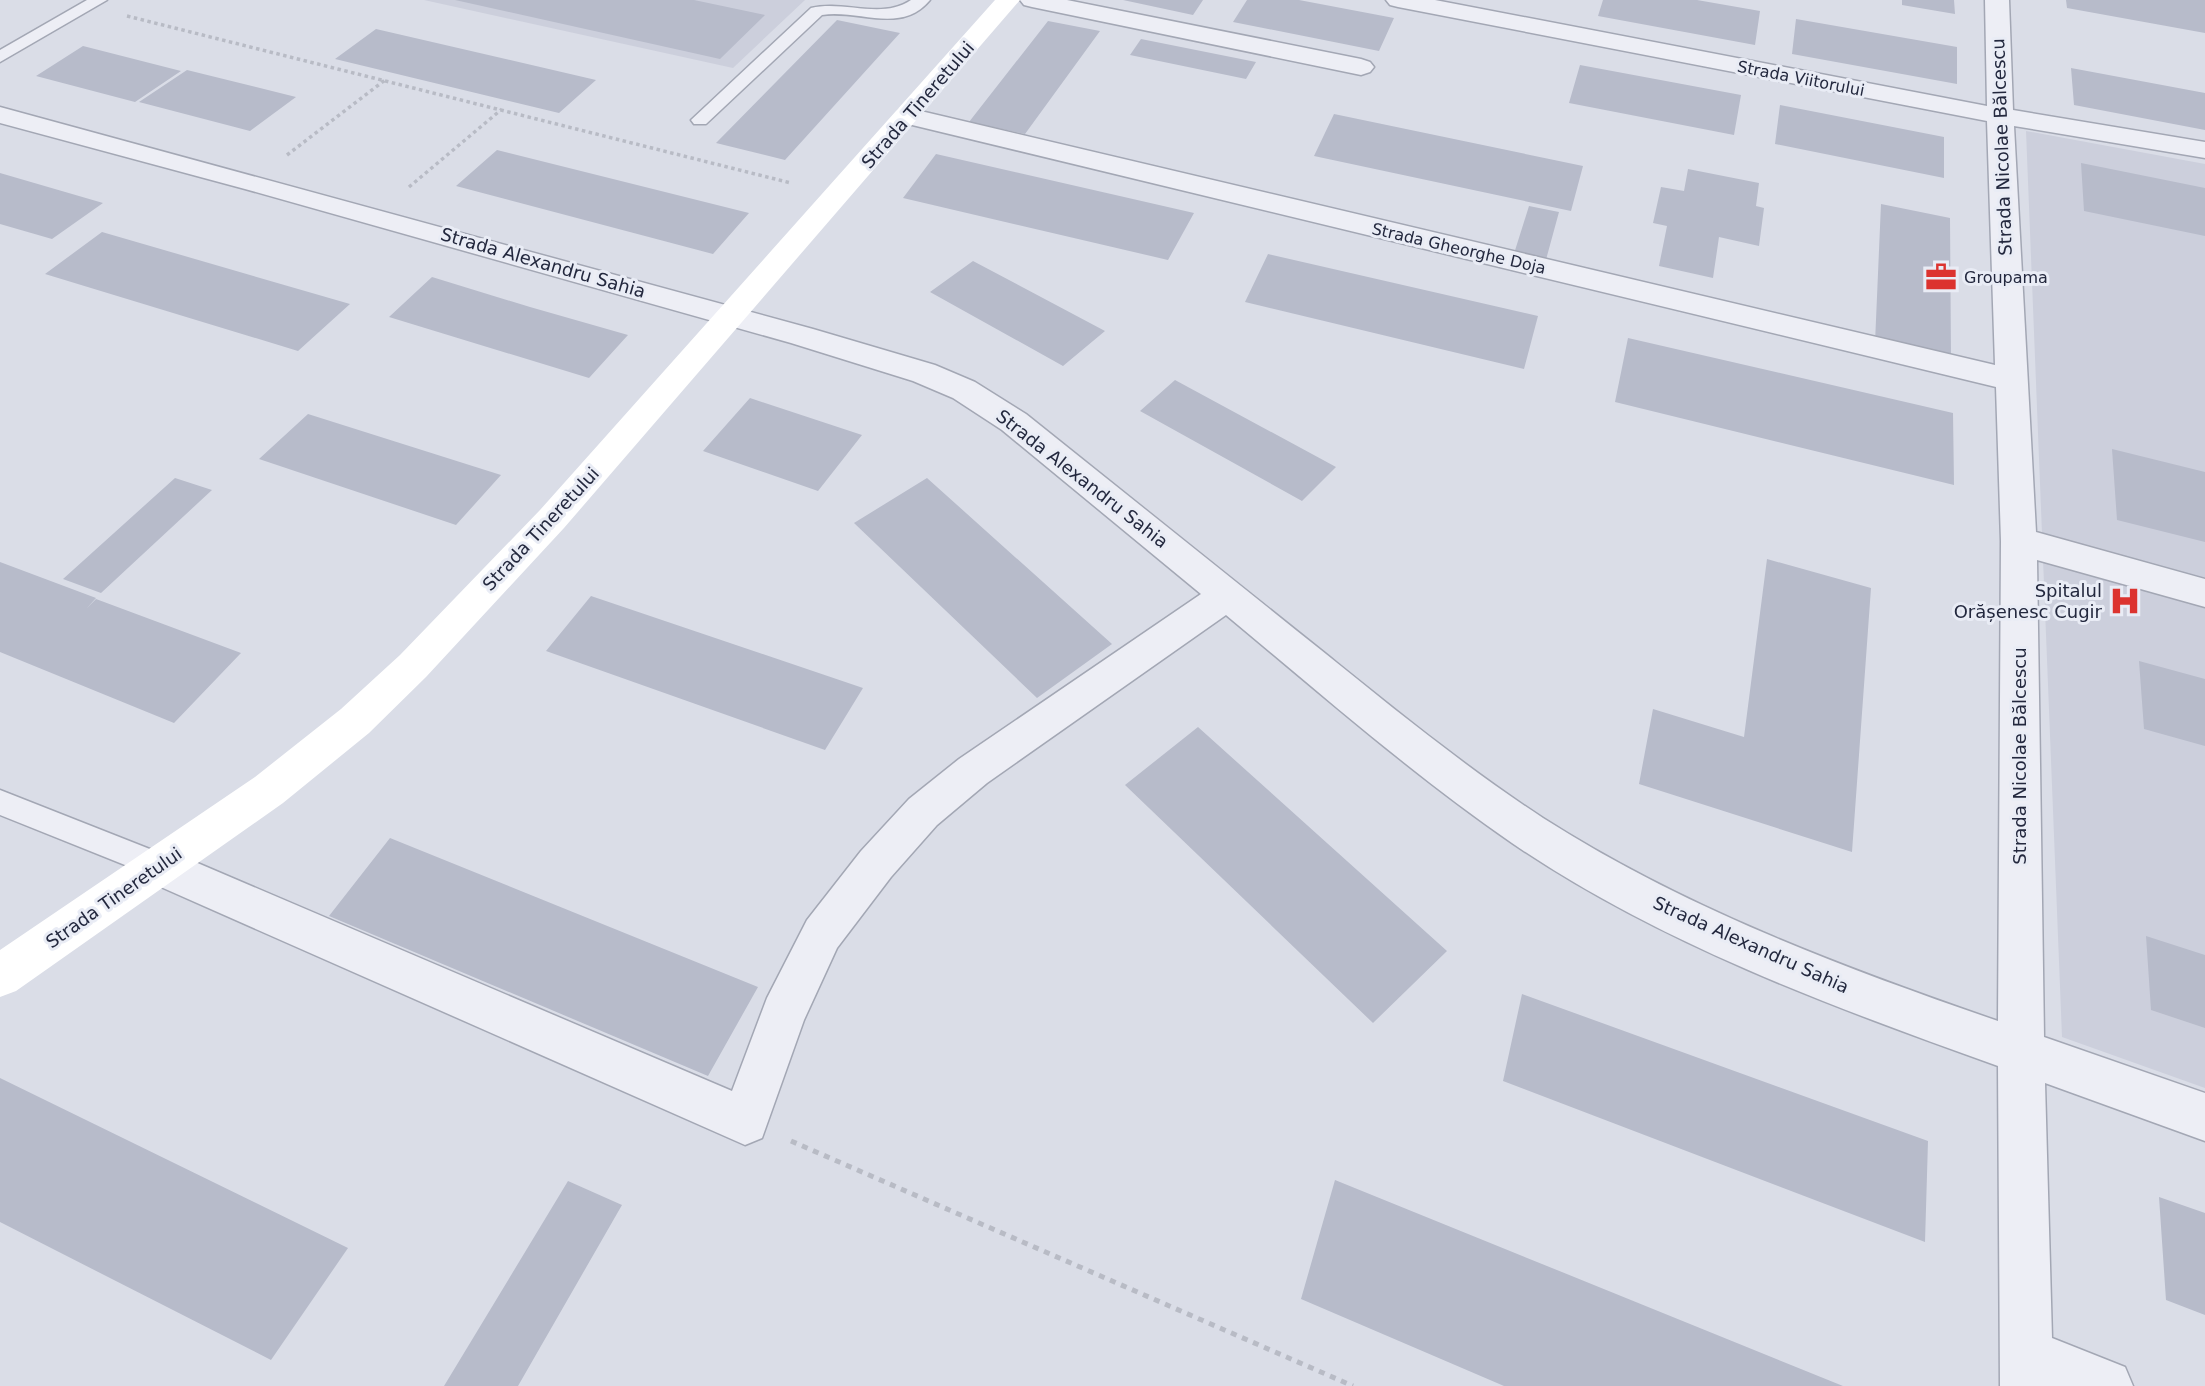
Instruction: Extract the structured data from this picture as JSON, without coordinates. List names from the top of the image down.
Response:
{
  "streets": {
    "street": [
      "Strada Viitorului",
      "Strada Tineretului",
      "Strada Nicolae Bălcescu",
      "Strada Gheorghe Doja",
      "Strada Alexandru Sahia"
    ]
  },
  "crossings": [
    ["Strada Viitorului", "Strada Nicolae Bălcescu"],
    ["Strada Tineretului", "Strada Gheorghe Doja"],
    ["Strada Tineretului", "Strada Alexandru Sahia"],
    ["Strada Nicolae Bălcescu", "Strada Gheorghe Doja"],
    ["Strada Nicolae Bălcescu", "Strada Alexandru Sahia"]
  ],
  "places": {
    "office": ["Groupama"],
    "hospital": ["Spitalul Orășenesc Cugir"]
  }
}
